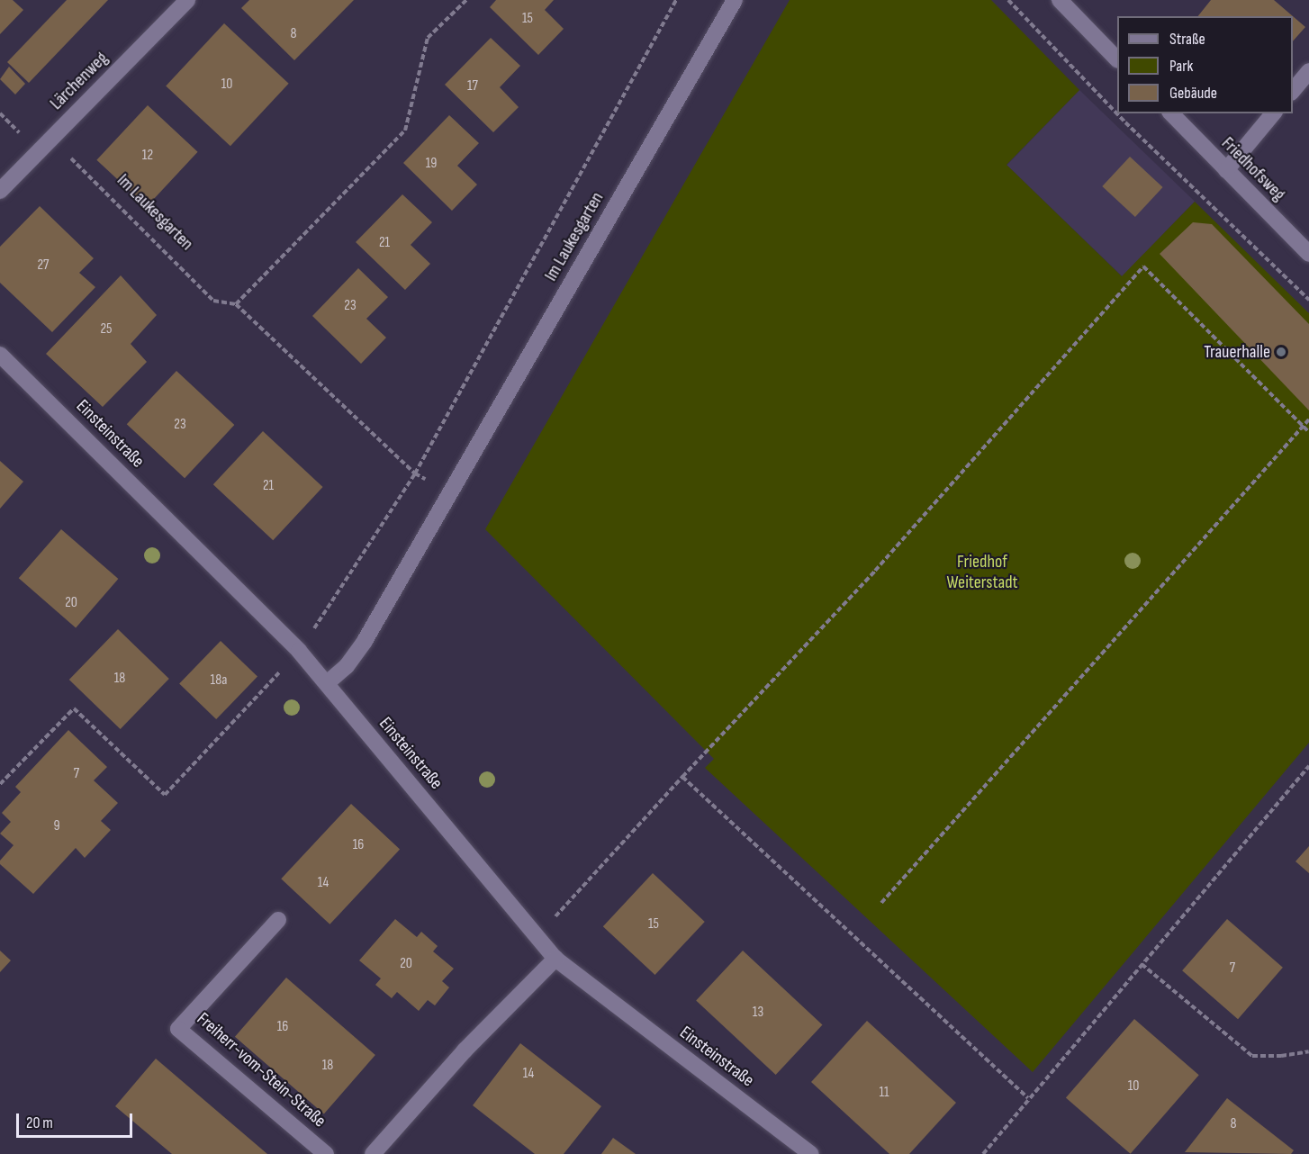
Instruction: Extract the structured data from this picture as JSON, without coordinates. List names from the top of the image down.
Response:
{
  "streets": {
    "street": [
      "Lärchenweg",
      "Friedhofsweg",
      "Im Laukesgarten",
      "Einsteinstraße",
      "Freiherr-vom-Stein-Straße"
    ]
  },
  "crossings": [
    ["Lärchenweg", "Im Laukesgarten"],
    ["Im Laukesgarten", "Einsteinstraße"]
  ],
  "parks": ["Friedhof Weiterstadt"],
  "places": ["Trauerhalle"],
  "house_numbers": [
    "15",
    "8",
    "10",
    "17",
    "12",
    "19",
    "21",
    "27",
    "23",
    "25",
    "23",
    "21",
    "20",
    "18",
    "18a",
    "7",
    "9",
    "16",
    "14",
    "15",
    "20",
    "7",
    "13",
    "16",
    "18",
    "14",
    "10",
    "11",
    "8"
  ],
  "legend": ["Straße", "Park", "Gebäude"],
  "scale_bar": "20 m"
}
